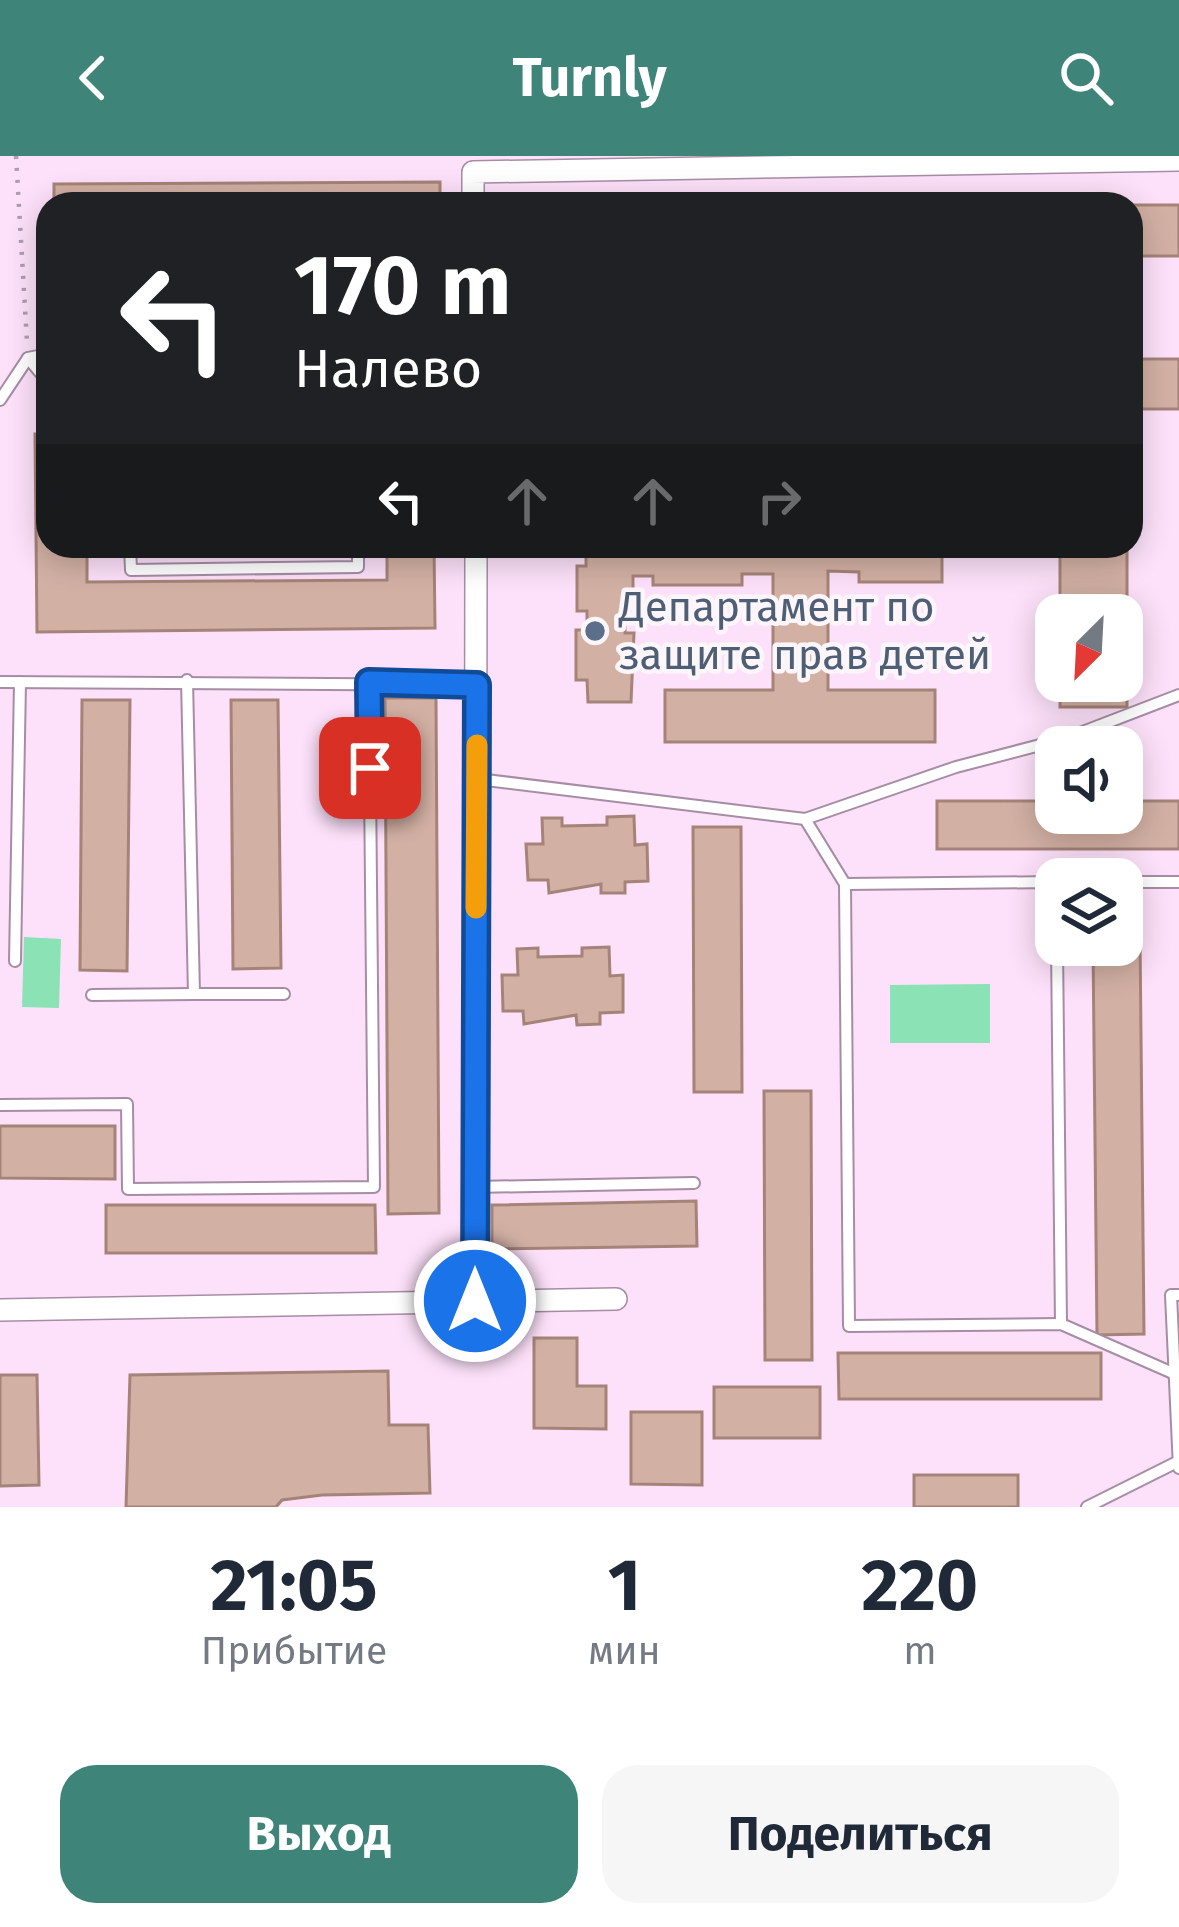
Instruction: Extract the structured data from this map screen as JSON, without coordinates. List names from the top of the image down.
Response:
{
  "places": ["Департамент по защите прав детей"],
  "north": "bottom left",
  "page": {
    "header": "Turnly",
    "turn": ["170 m", "Налево"],
    "eta": [
      "21:05",
      "Прибытие",
      "1",
      "мин",
      "220",
      "m"
    ],
    "buttons": ["Выход", "Поделиться"]
  }
}
